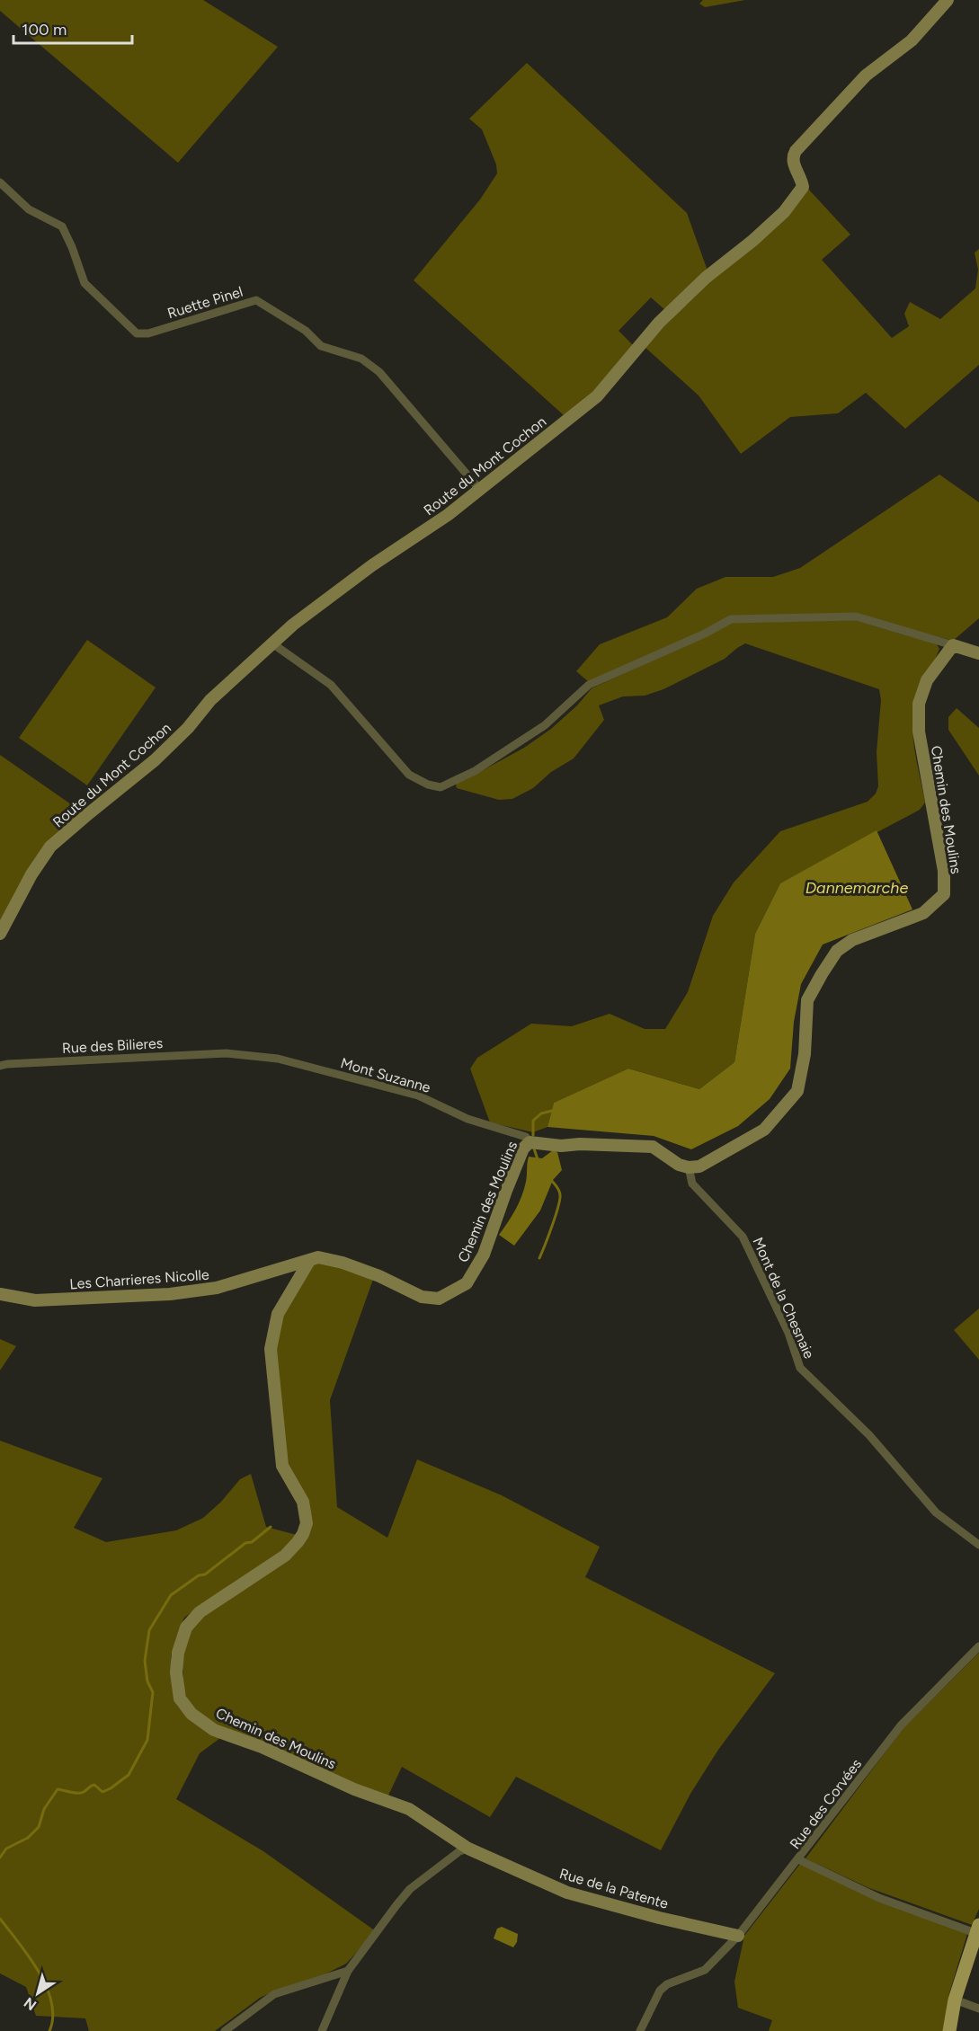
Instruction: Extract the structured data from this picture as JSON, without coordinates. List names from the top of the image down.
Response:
{
  "streets": {
    "street": [
      "Ruette Pinel",
      "Route du Mont Cochon",
      "Chemin des Moulins",
      "Rue des Bilieres",
      "Mont Suzanne",
      "Les Charrieres Nicolle",
      "Mont de la Chesnaie",
      "Rue des Corvées",
      "Rue de la Patente"
    ]
  },
  "crossings": [
    ["Ruette Pinel", "Route du Mont Cochon"],
    ["Chemin des Moulins", "Mont Suzanne"],
    ["Chemin des Moulins", "Les Charrieres Nicolle"],
    ["Chemin des Moulins", "Mont de la Chesnaie"],
    ["Chemin des Moulins", "Rue de la Patente"],
    ["Rue des Bilieres", "Mont Suzanne"]
  ],
  "water": ["Dannemarche"],
  "scale_bar": "100 m",
  "north": "bottom left"
}
